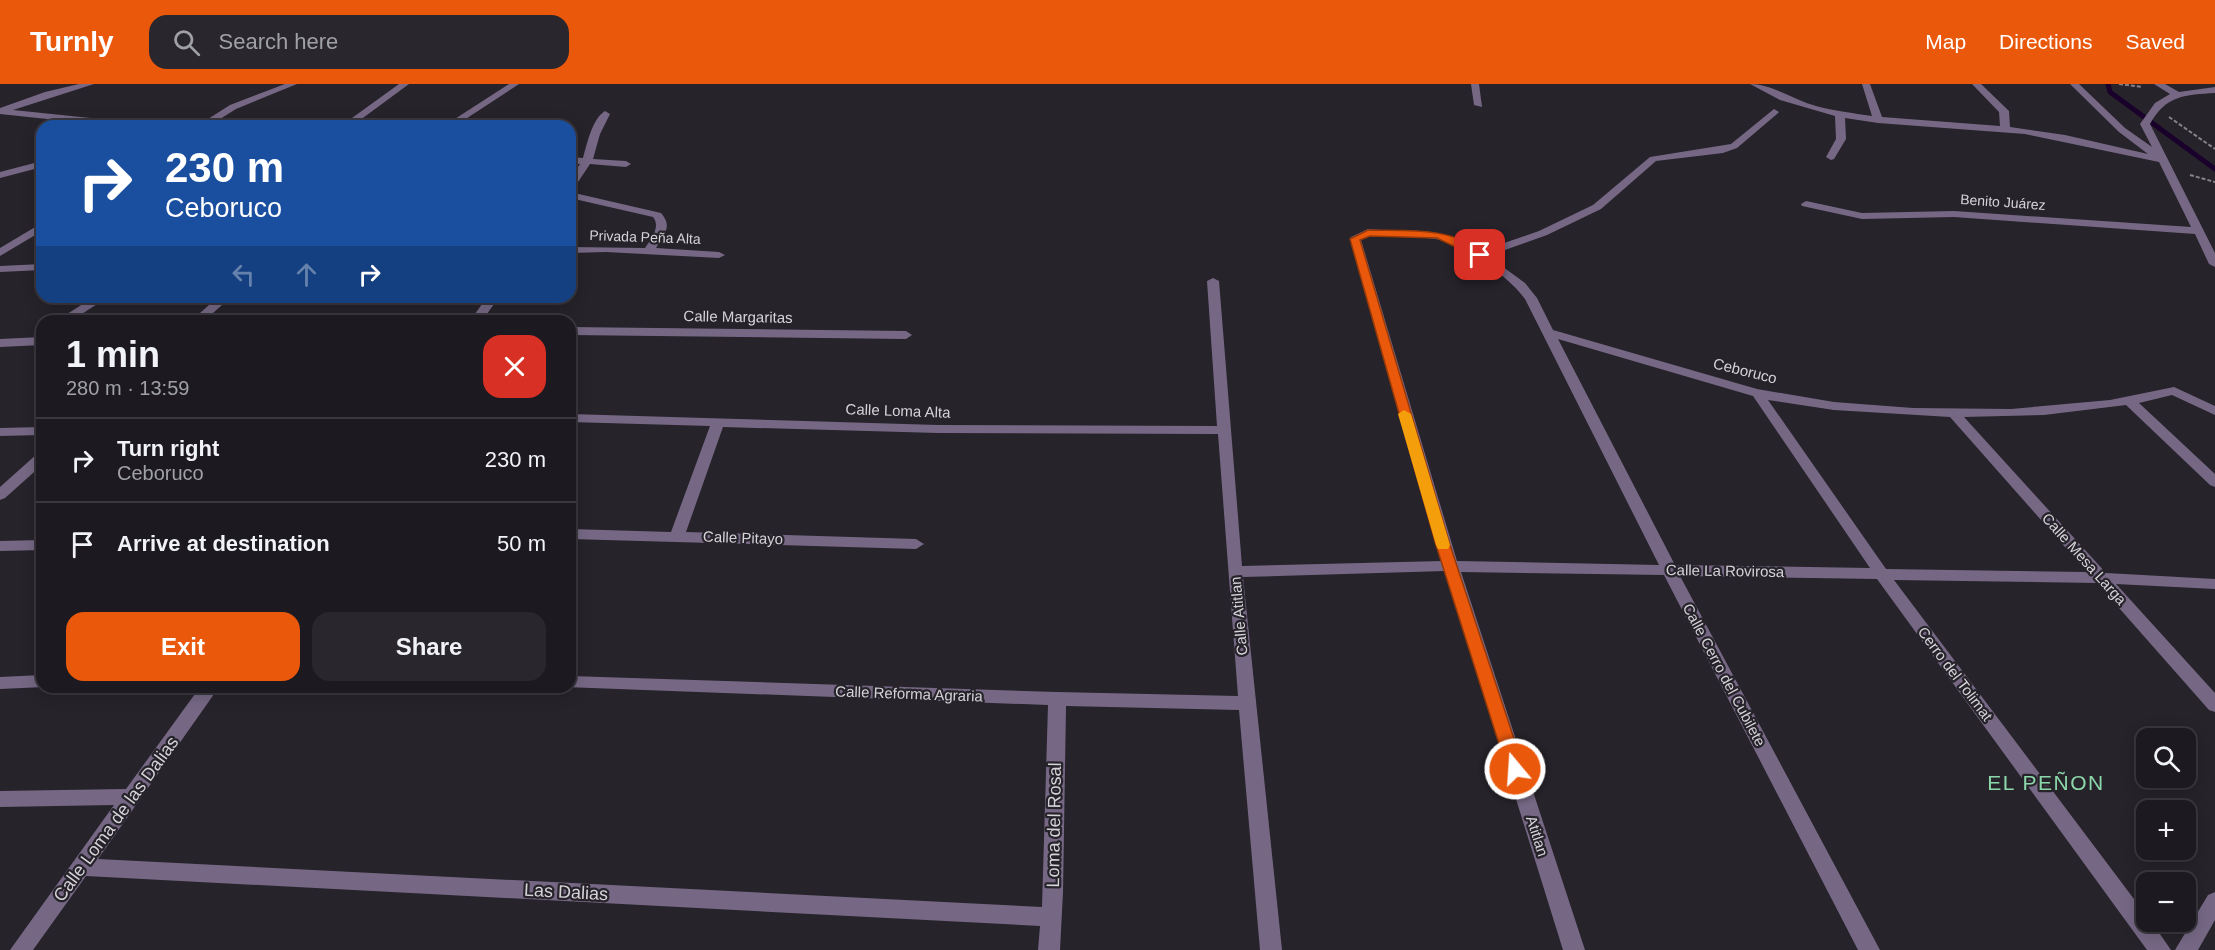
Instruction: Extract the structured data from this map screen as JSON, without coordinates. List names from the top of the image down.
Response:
{
  "streets": {
    "street": [
      "Benito Juárez",
      "Privada Peña Alta",
      "Calle Margaritas",
      "Ceboruco",
      "Calle Loma Alta",
      "Calle Pitayo",
      "Calle Mesa Larga",
      "Calle La Rovirosa",
      "Calle Atitlan",
      "Cerro del Tolimat",
      "Calle Cerro del Cubilete",
      "Calle Reforma Agraria",
      "Calle Loma de las Dalias",
      "Loma del Rosal",
      "Atitlan",
      "Las Dalias"
    ]
  },
  "crossings": [
    ["Ceboruco", "Calle Mesa Larga"],
    ["Ceboruco", "Cerro del Tolimat"],
    ["Ceboruco", "Calle Cerro del Cubilete"],
    ["Calle Loma Alta", "Calle Atitlan"],
    ["Calle Mesa Larga", "Calle La Rovirosa"],
    ["Calle La Rovirosa", "Calle Atitlan"],
    ["Calle La Rovirosa", "Cerro del Tolimat"],
    ["Calle La Rovirosa", "Calle Cerro del Cubilete"],
    ["Calle La Rovirosa", "Atitlan"],
    ["Calle Atitlan", "Calle Reforma Agraria"],
    ["Calle Reforma Agraria", "Loma del Rosal"],
    ["Calle Loma de las Dalias", "Las Dalias"],
    ["Loma del Rosal", "Las Dalias"]
  ],
  "districts": ["EL PEÑON"],
  "page": {
    "header": "Turnly",
    "search": "Search here",
    "nav": ["Map", "Directions", "Saved"],
    "turn": ["230 m", "Ceboruco"],
    "heading": ["1 min", "280 m · 13:59"],
    "list": [
      {
        "name": "Turn right",
        "note": "Ceboruco",
        "value": "230 m"
      },
      {
        "name": "Arrive at destination",
        "value": "50 m"
      }
    ],
    "buttons": ["Exit", "Share"],
    "map_buttons": ["+", "−"]
  }
}
